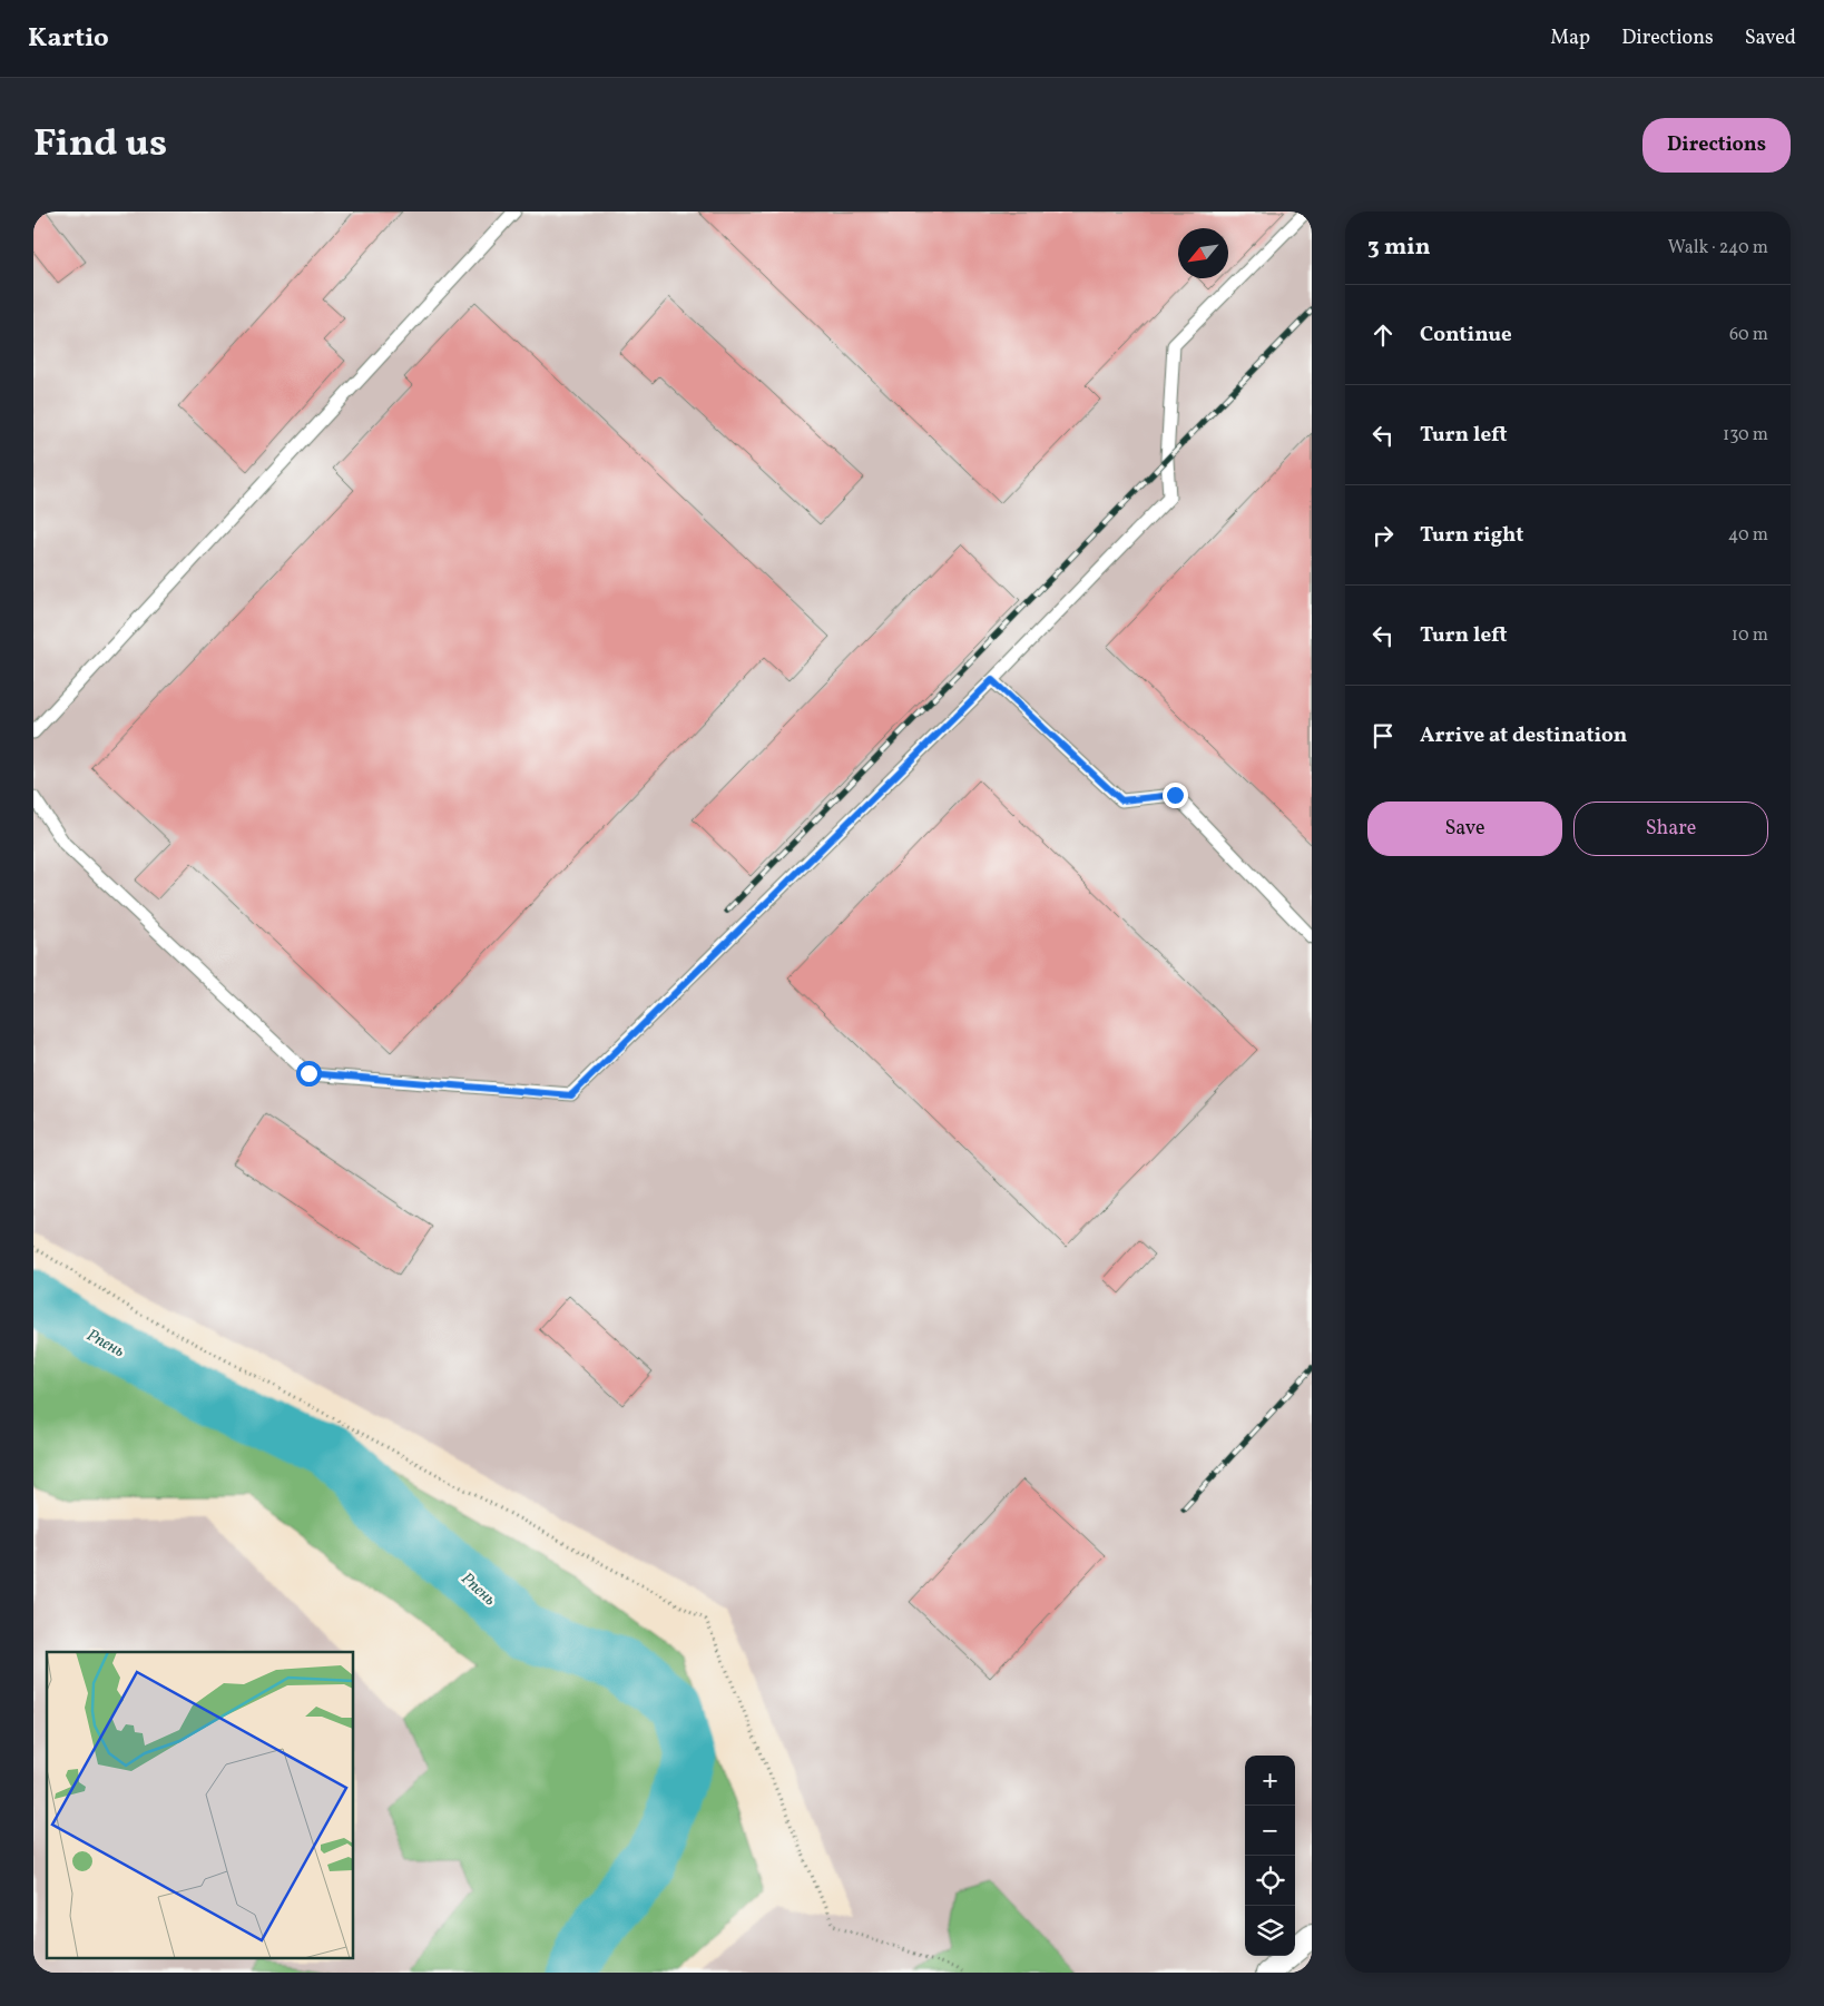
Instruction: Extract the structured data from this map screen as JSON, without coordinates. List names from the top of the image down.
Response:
{
  "water": ["Рпень"],
  "north": "bottom left",
  "page": {
    "header": "Kartio",
    "nav": ["Map", "Directions", "Saved"],
    "title": "Find us",
    "buttons": [
      "Directions",
      ["Save", "Share"]
    ],
    "heading": ["3 min", "Walk · 240 m"],
    "list": [
      ["Continue", "60 m"],
      ["Turn left", "130 m"],
      ["Turn right", "40 m"],
      ["Turn left", "10 m"],
      "Arrive at destination"
    ],
    "map_buttons": ["+", "−"]
  }
}
